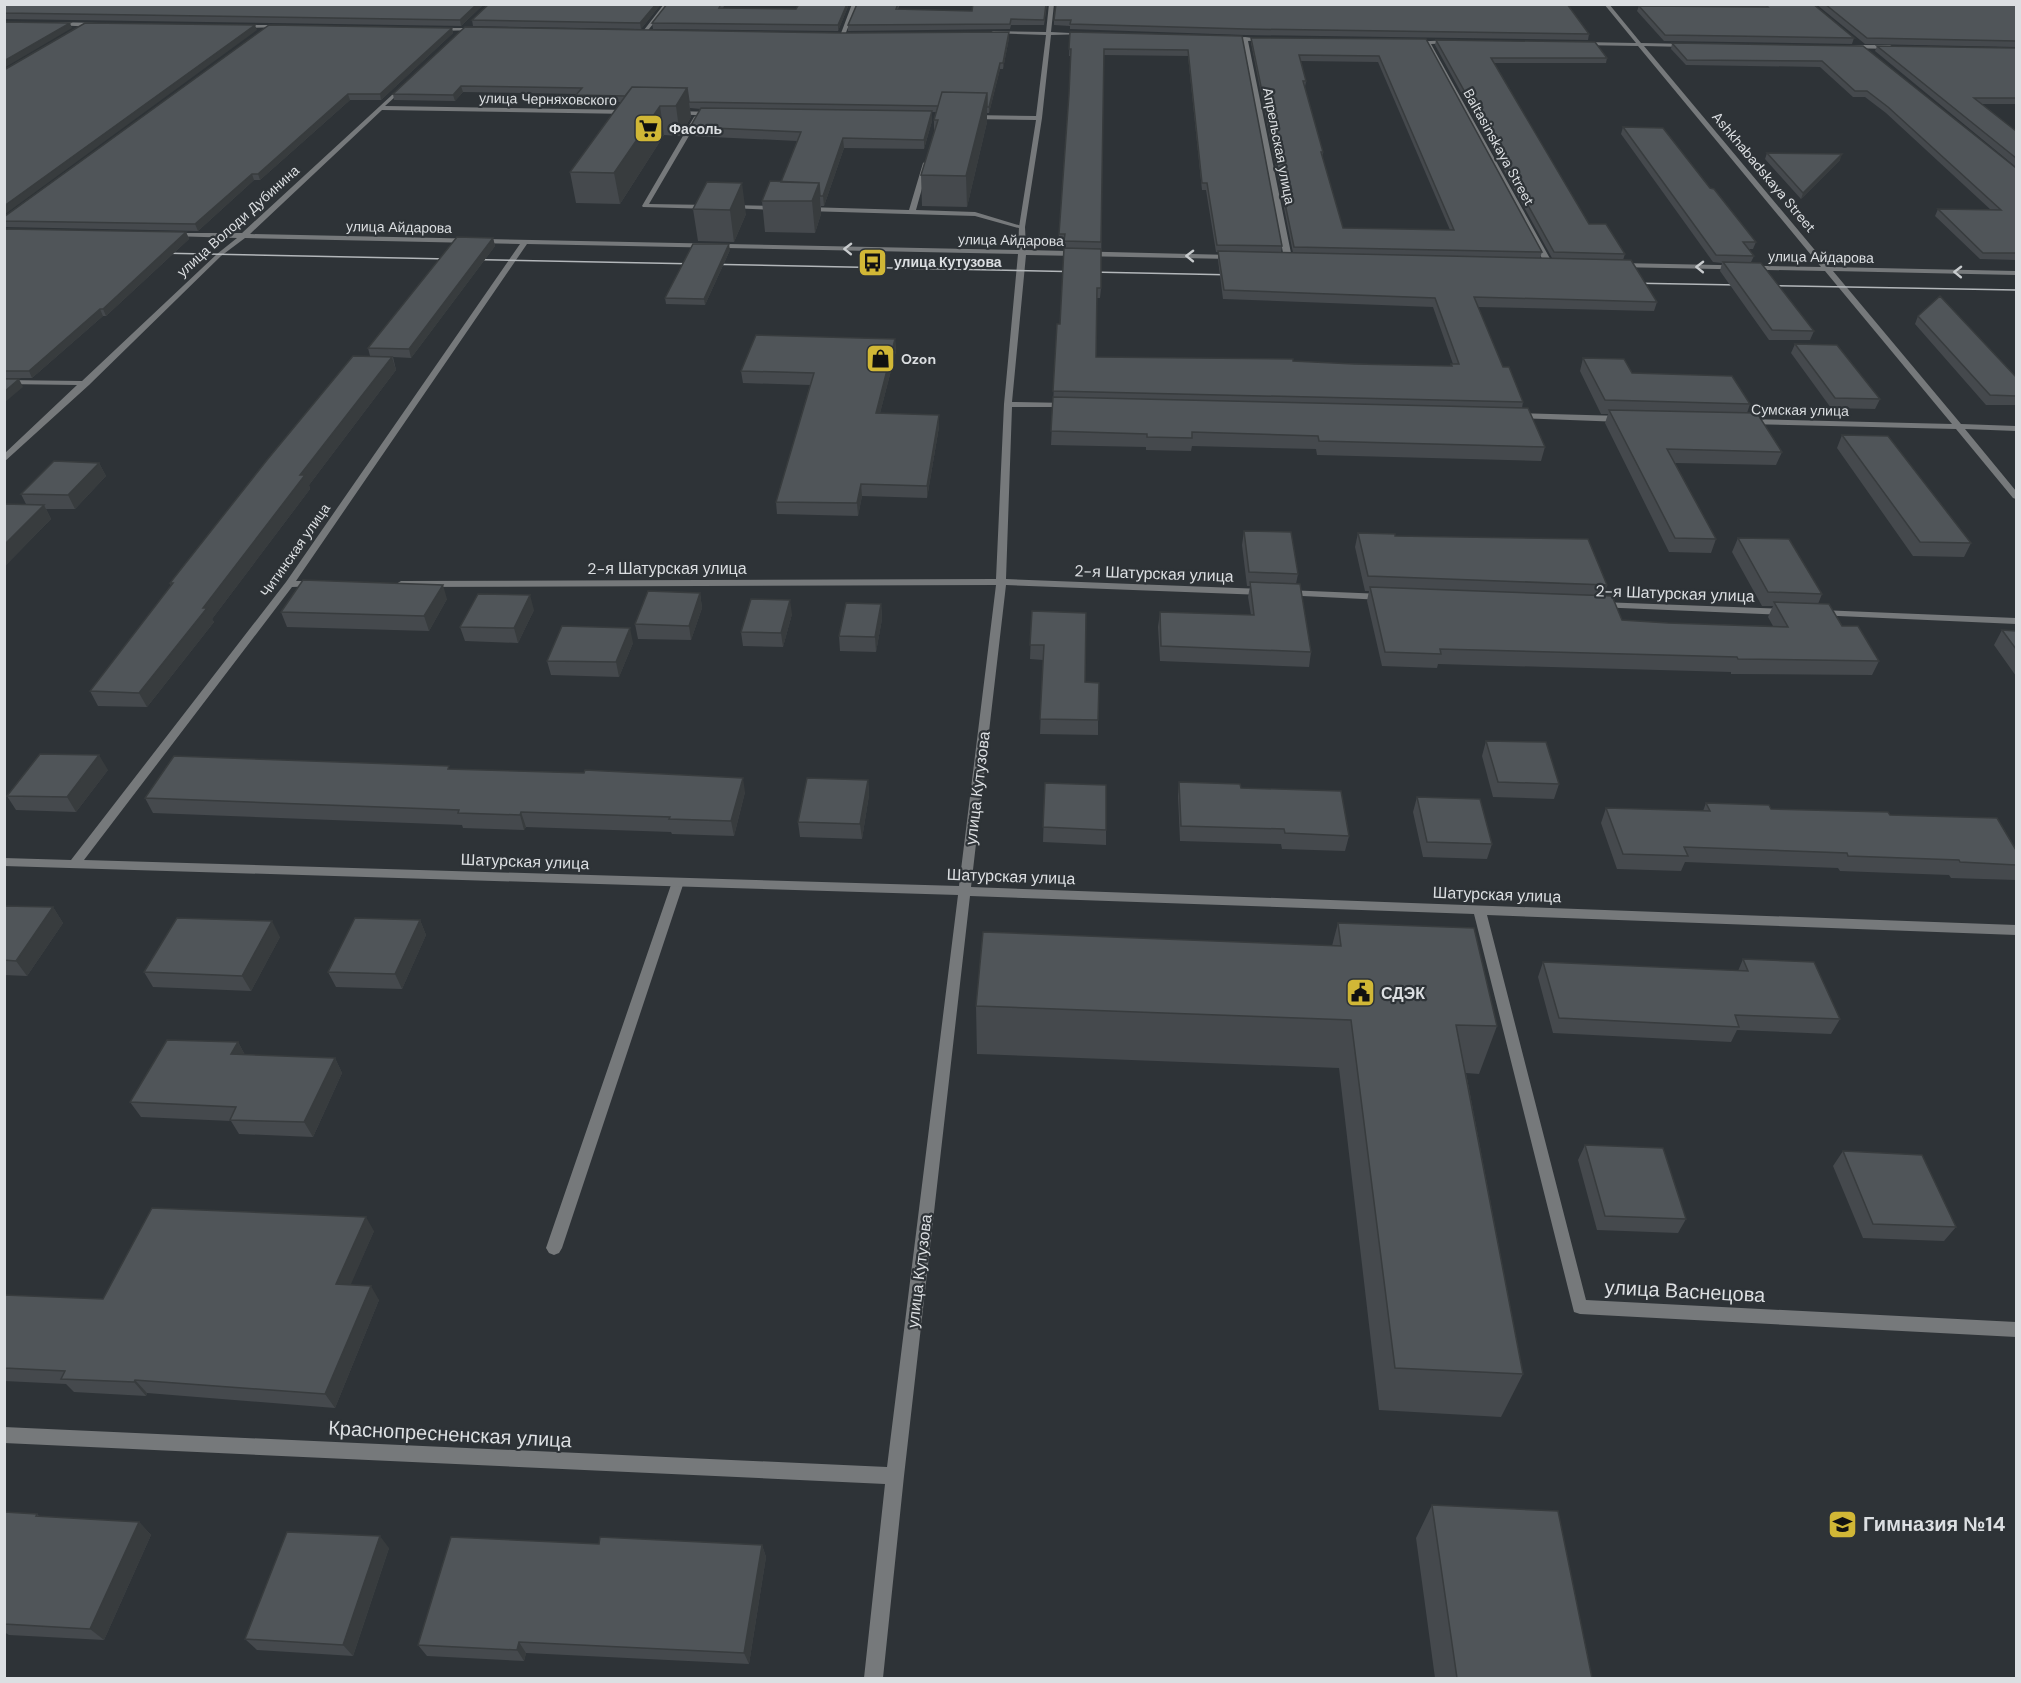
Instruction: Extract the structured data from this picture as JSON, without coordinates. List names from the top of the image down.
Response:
{
  "streets": {
    "street": [
      "улица Черняховского",
      "Апрельская улица",
      "Baltasinskaya Street",
      "Ashkhabadskaya Street",
      "улица Володи Дубинина",
      "улица Айдарова",
      "Сумская улица",
      "Читинская улица",
      "2-я Шатурская улица",
      "улица Кутузова",
      "Шатурская улица",
      "улица Васнецова",
      "Краснопресненская улица"
    ]
  },
  "crossings": [
    ["улица Черняховского", "улица Володи Дубинина"],
    ["Ashkhabadskaya Street", "улица Айдарова"],
    ["Ashkhabadskaya Street", "Сумская улица"],
    ["улица Володи Дубинина", "улица Айдарова"],
    ["улица Айдарова", "Читинская улица"],
    ["улица Айдарова", "улица Кутузова"],
    ["Читинская улица", "Шатурская улица"],
    ["2-я Шатурская улица", "улица Кутузова"],
    ["улица Кутузова", "Шатурская улица"],
    ["улица Кутузова", "Краснопресненская улица"],
    ["Шатурская улица", "улица Васнецова"]
  ],
  "one_way": ["улица Айдарова"],
  "places": {
    "supermarket": ["Фасоль"],
    "bus stop": ["улица Кутузова"],
    "shop": ["Ozon"],
    "public building": ["СДЭК"],
    "school or university": ["Гимназия №14"]
  }
}
